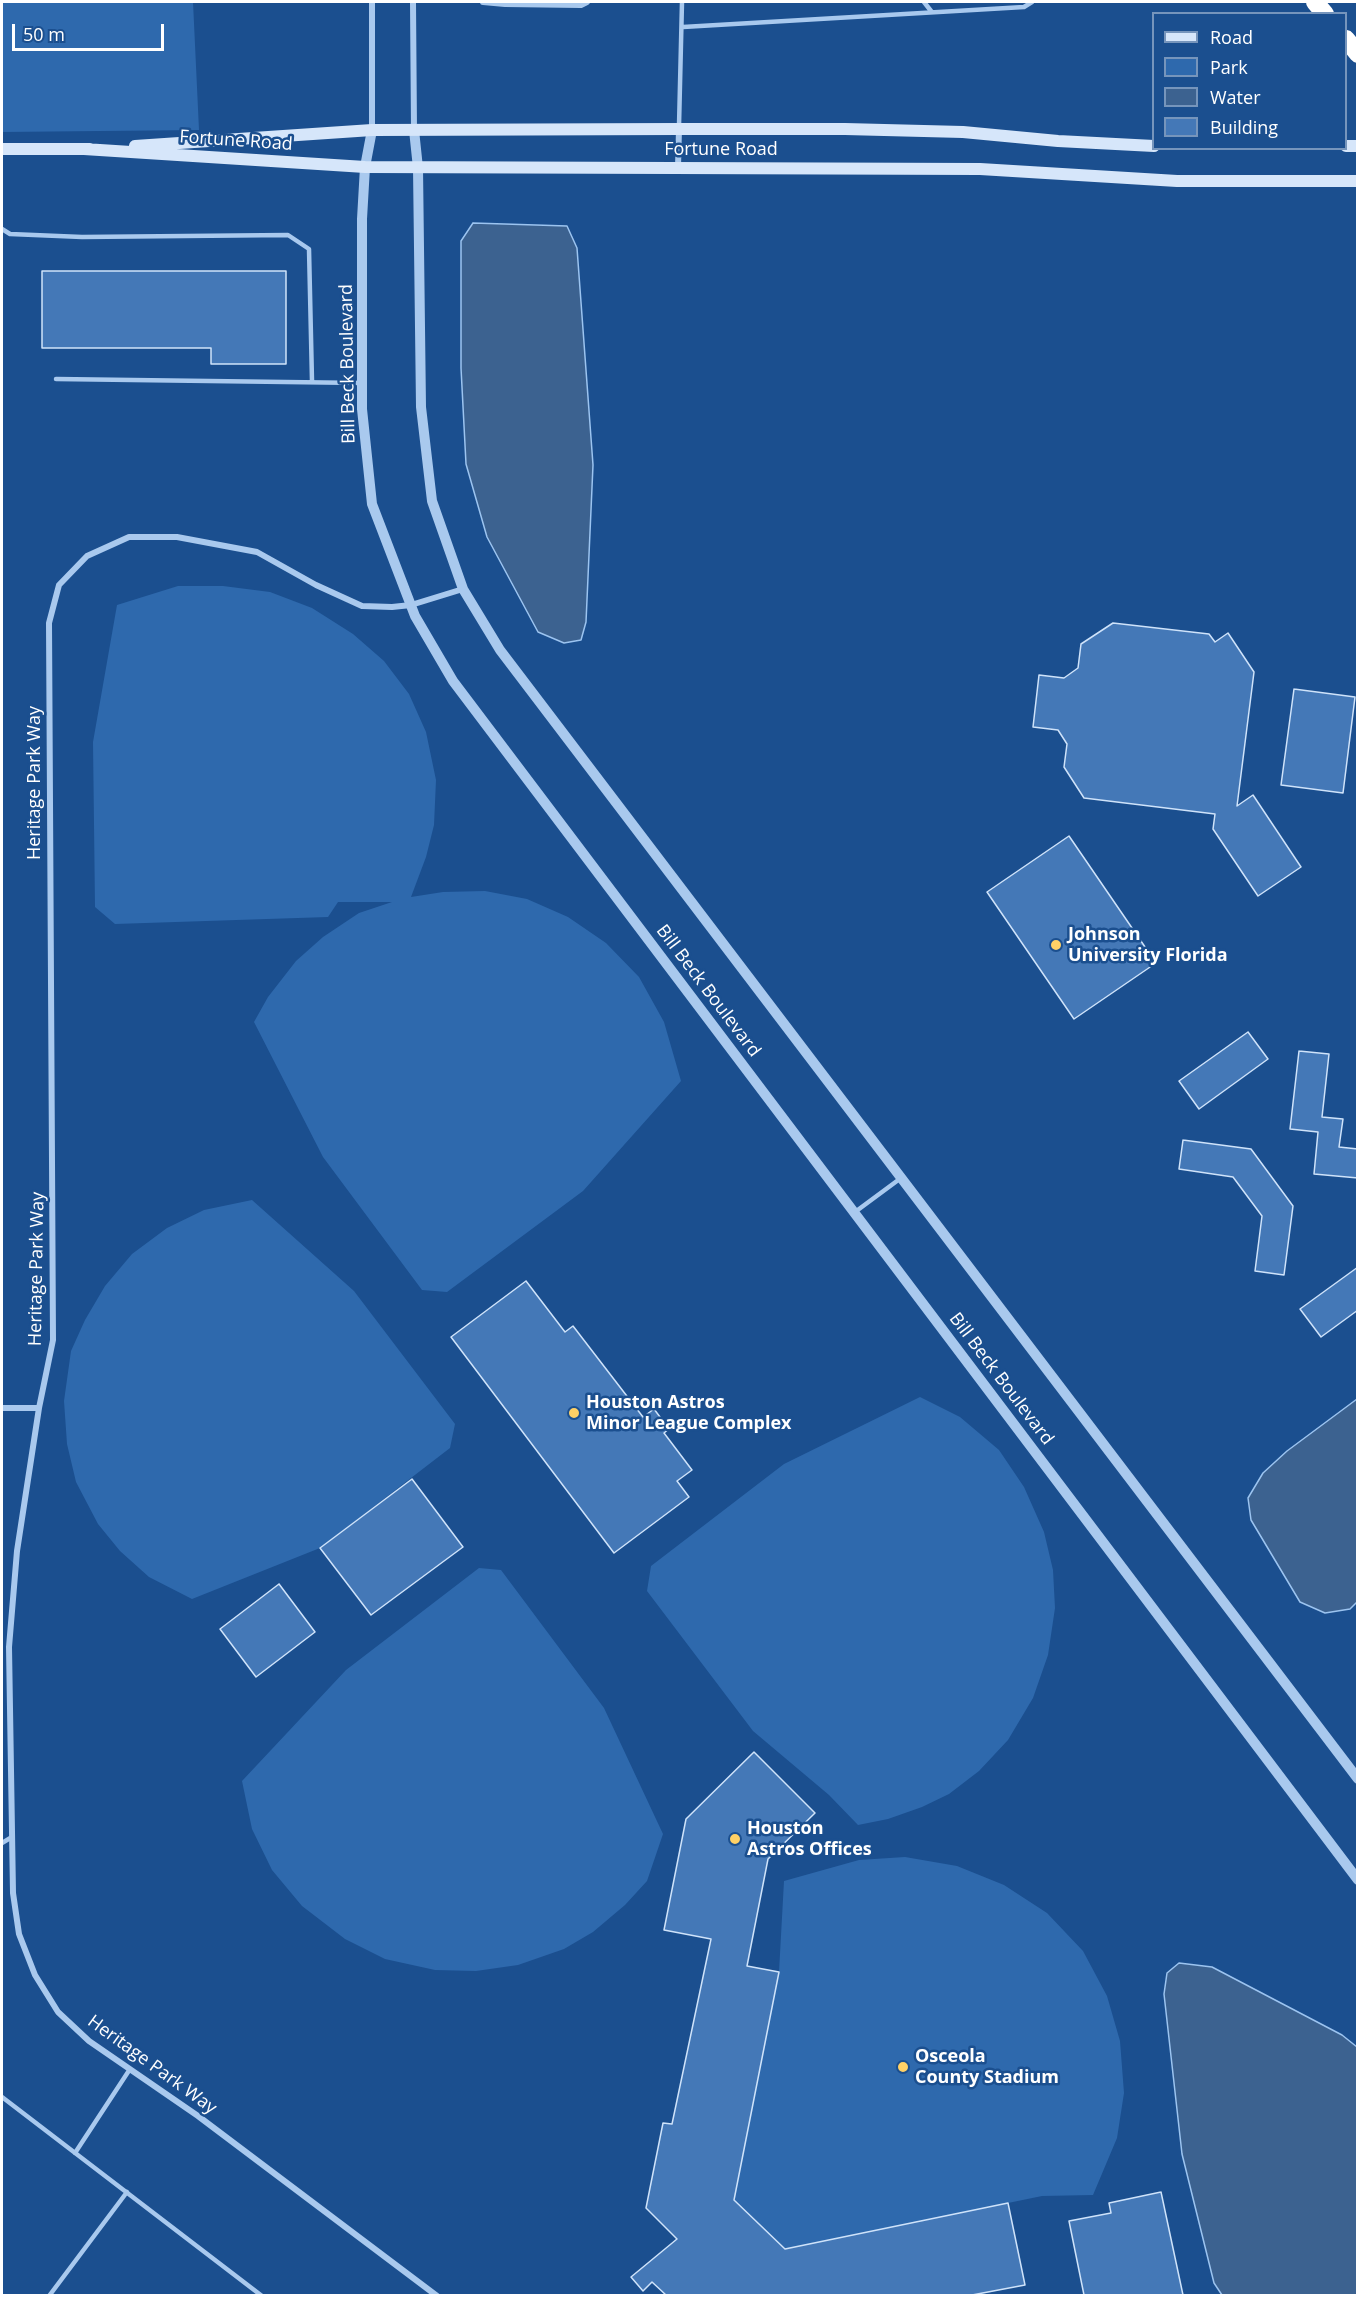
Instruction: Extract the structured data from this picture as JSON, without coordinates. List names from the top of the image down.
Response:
{
  "streets": {
    "main road": ["Fortune Road"],
    "street": ["Bill Beck Boulevard", "Heritage Park Way"]
  },
  "crossings": [
    ["Fortune Road", "Bill Beck Boulevard"],
    ["Bill Beck Boulevard", "Heritage Park Way"]
  ],
  "places": [
    "Johnson University Florida",
    "Houston Astros Minor League Complex",
    "Houston Astros Offices",
    "Osceola County Stadium"
  ],
  "legend": [
    "Road",
    "Park",
    "Water",
    "Building"
  ],
  "scale_bar": "50 m"
}
